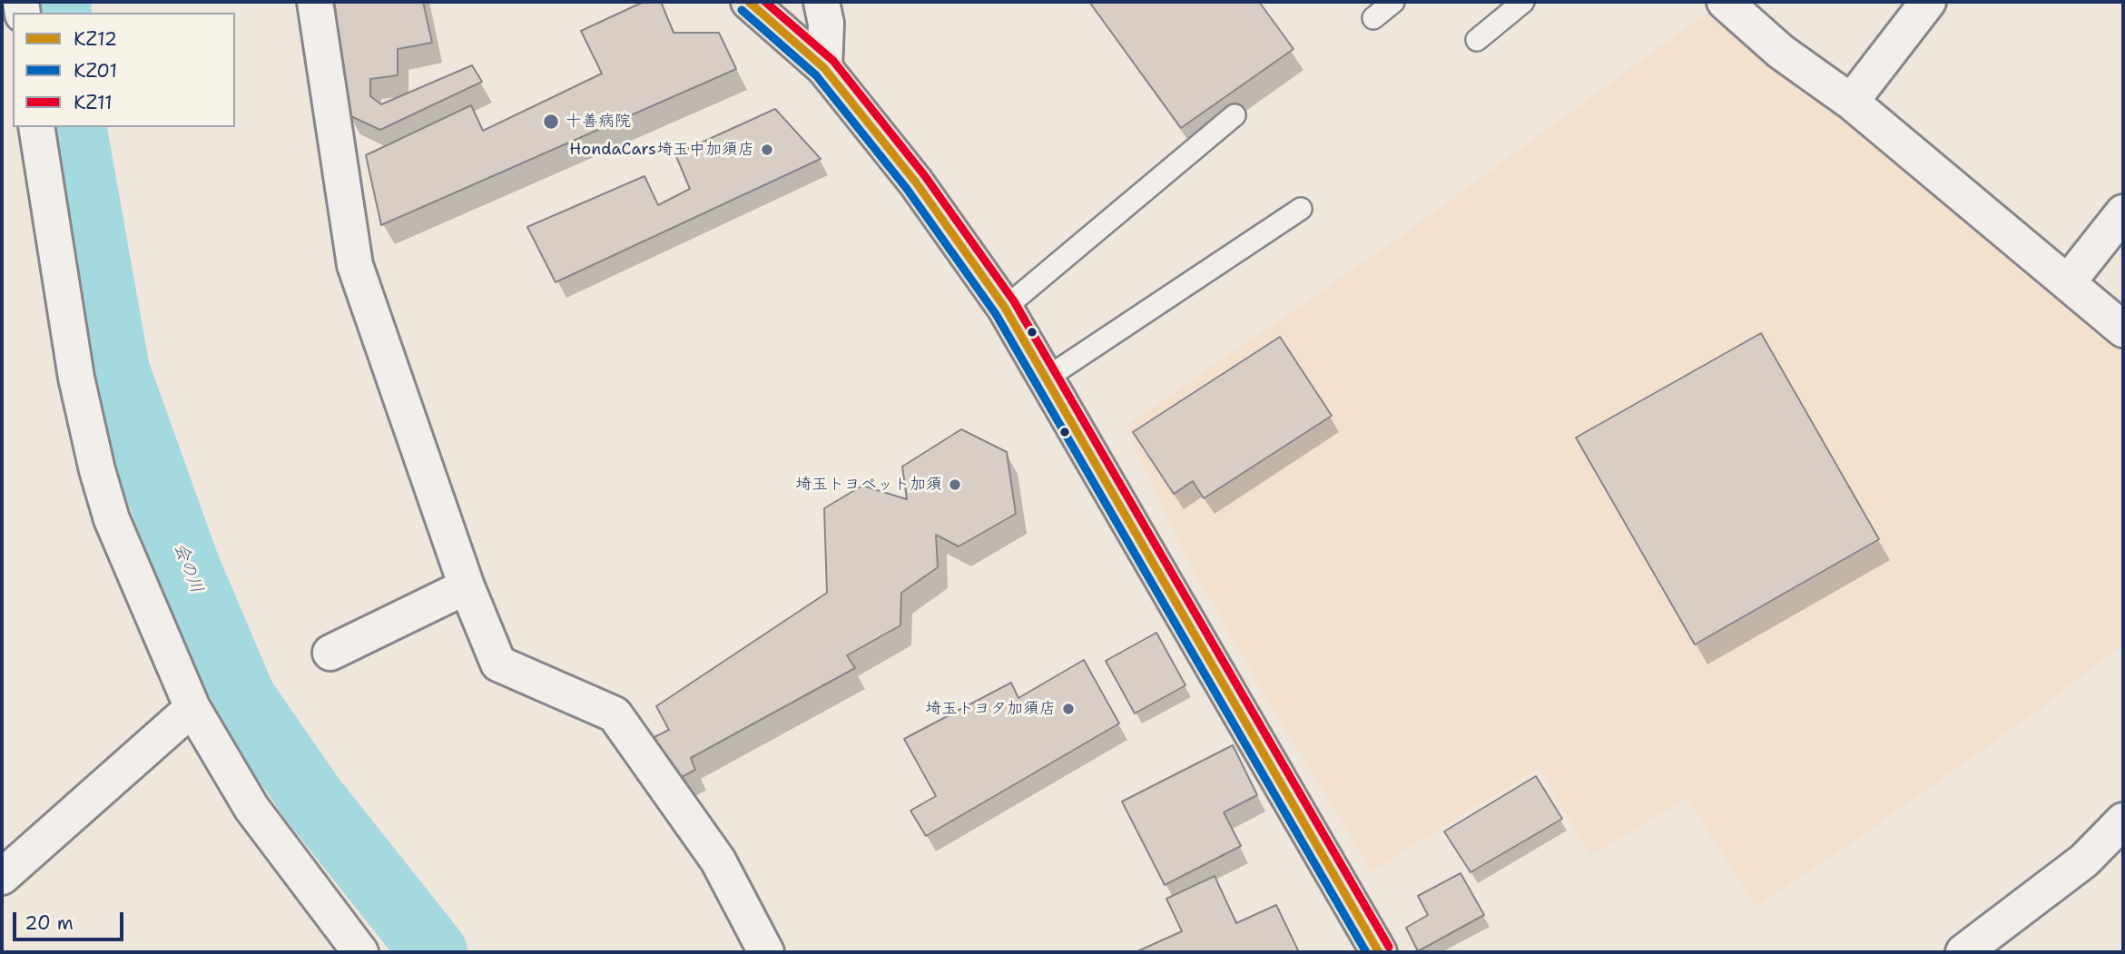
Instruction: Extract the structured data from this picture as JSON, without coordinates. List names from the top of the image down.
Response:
{
  "water": ["会の川"],
  "places": [
    "十善病院",
    "HondaCars埼玉中加須店",
    "埼玉トヨペット加須",
    "埼玉トヨタ加須店"
  ],
  "lines": ["transit line KZ12", "transit line KZ11", "transit line KZ01"],
  "legend": ["KZ12", "KZ01", "KZ11"],
  "scale_bar": "20 m"
}
